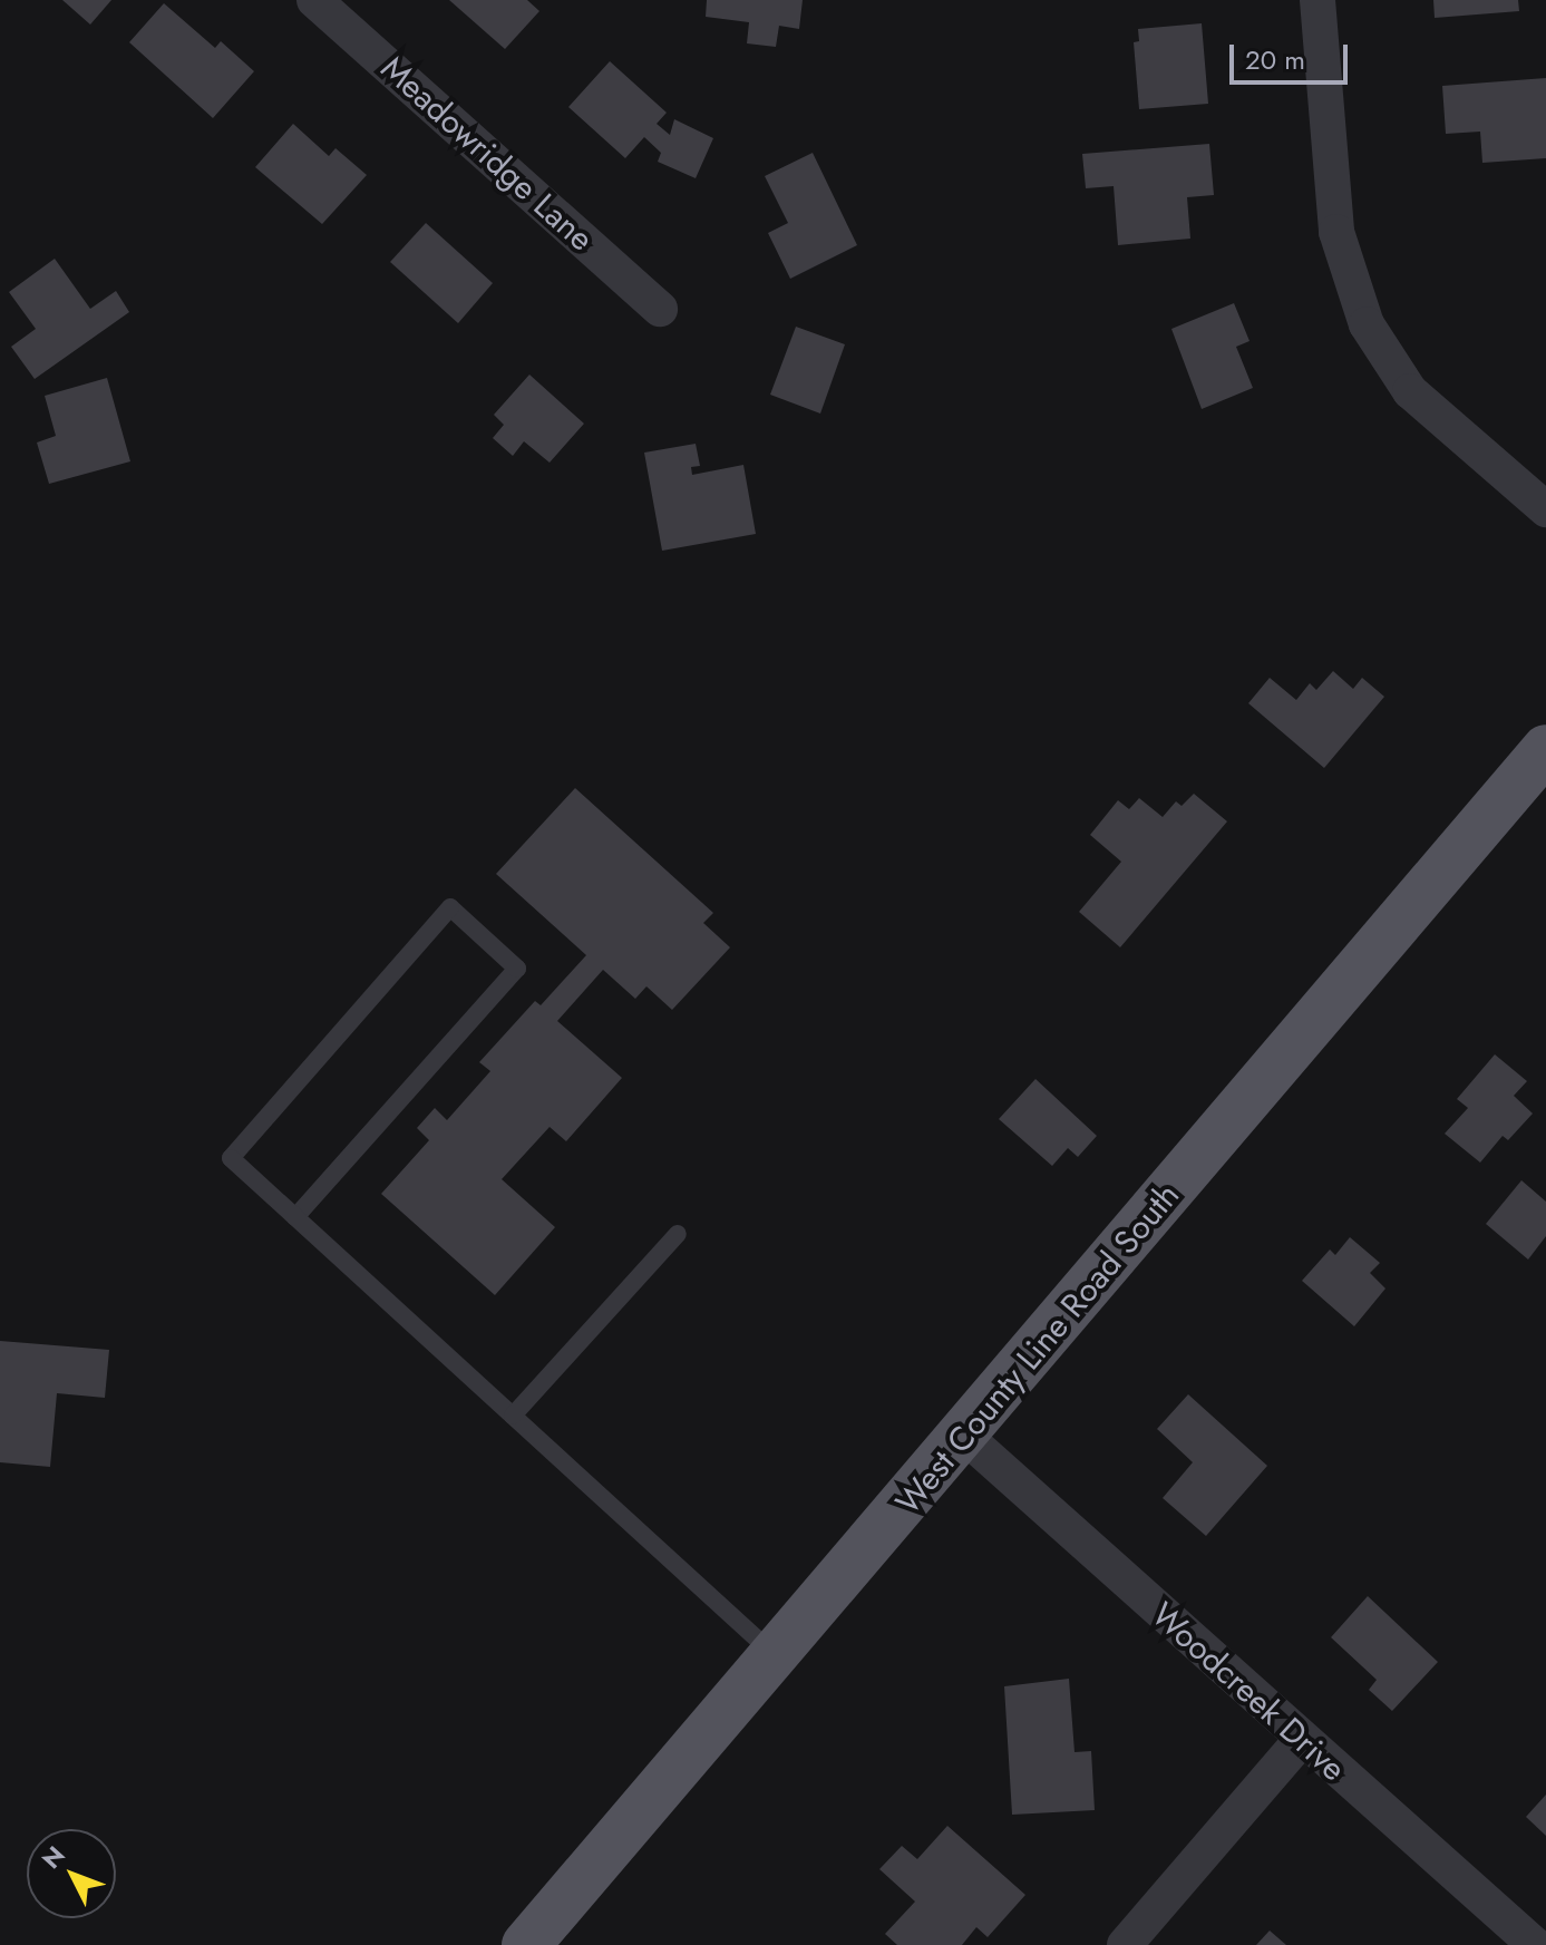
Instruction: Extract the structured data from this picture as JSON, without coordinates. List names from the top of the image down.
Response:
{
  "streets": {
    "main road": ["West County Line Road South"],
    "street": ["Meadowridge Lane", "Woodcreek Drive"]
  },
  "crossings": [
    ["West County Line Road South", "Woodcreek Drive"]
  ],
  "scale_bar": "20 m",
  "north": "top left"
}
